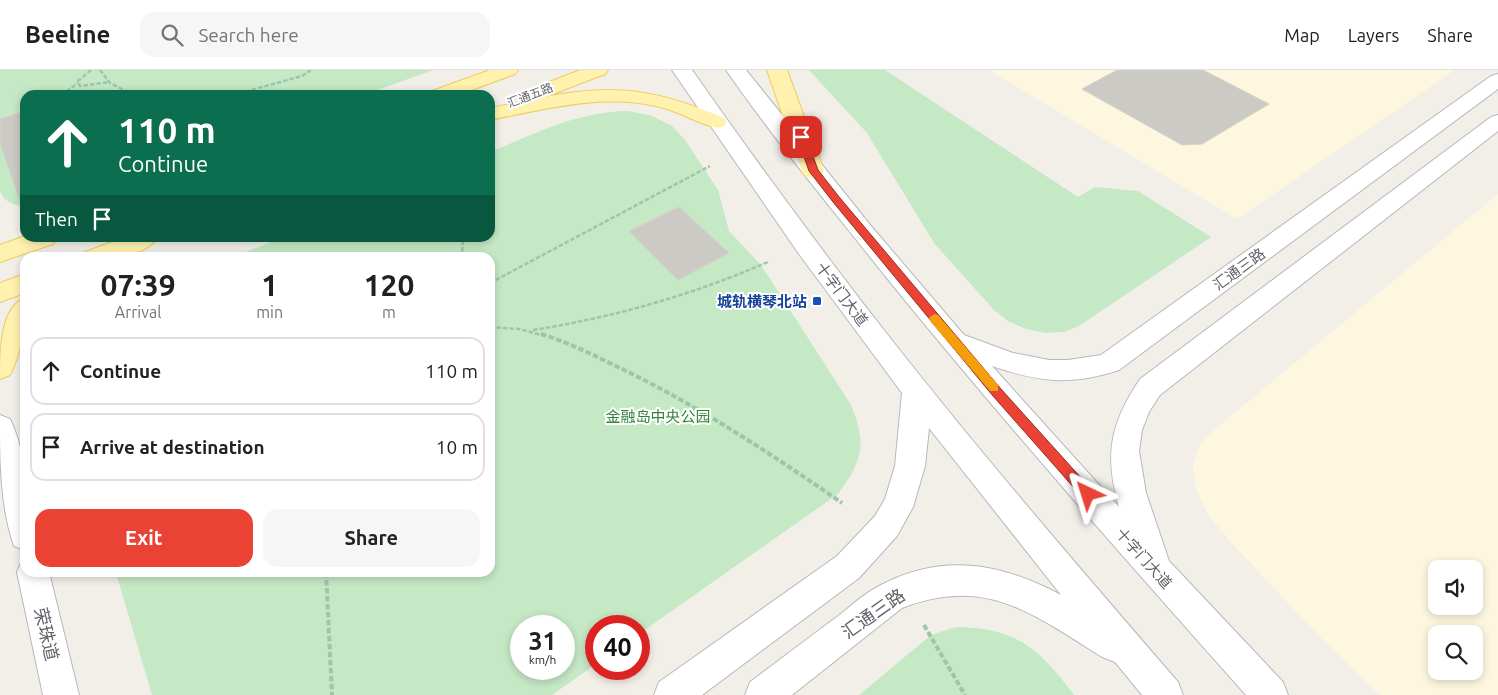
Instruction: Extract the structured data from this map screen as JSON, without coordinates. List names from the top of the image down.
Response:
{
  "streets": {
    "main road": ["汇通五路"],
    "street": ["汇通三路", "十字门大道", "荣珠道"]
  },
  "crossings": [
    ["汇通三路", "十字门大道"]
  ],
  "parks": ["金融岛中央公园"],
  "places": {
    "transit": ["城轨横琴北站"]
  },
  "page": {
    "header": "Beeline",
    "search": "Search here",
    "nav": ["Map", "Layers", "Share"],
    "turn": ["110 m", "Continue"],
    "then": "Then",
    "eta": [
      "07:39",
      "Arrival",
      "1",
      "min",
      "120",
      "m"
    ],
    "list": [
      {
        "name": "Continue",
        "value": "110 m"
      },
      {
        "name": "Arrive at destination",
        "value": "10 m"
      }
    ],
    "buttons": ["Exit", "Share"],
    "speed": "31 km/h",
    "limit": "40"
  }
}
